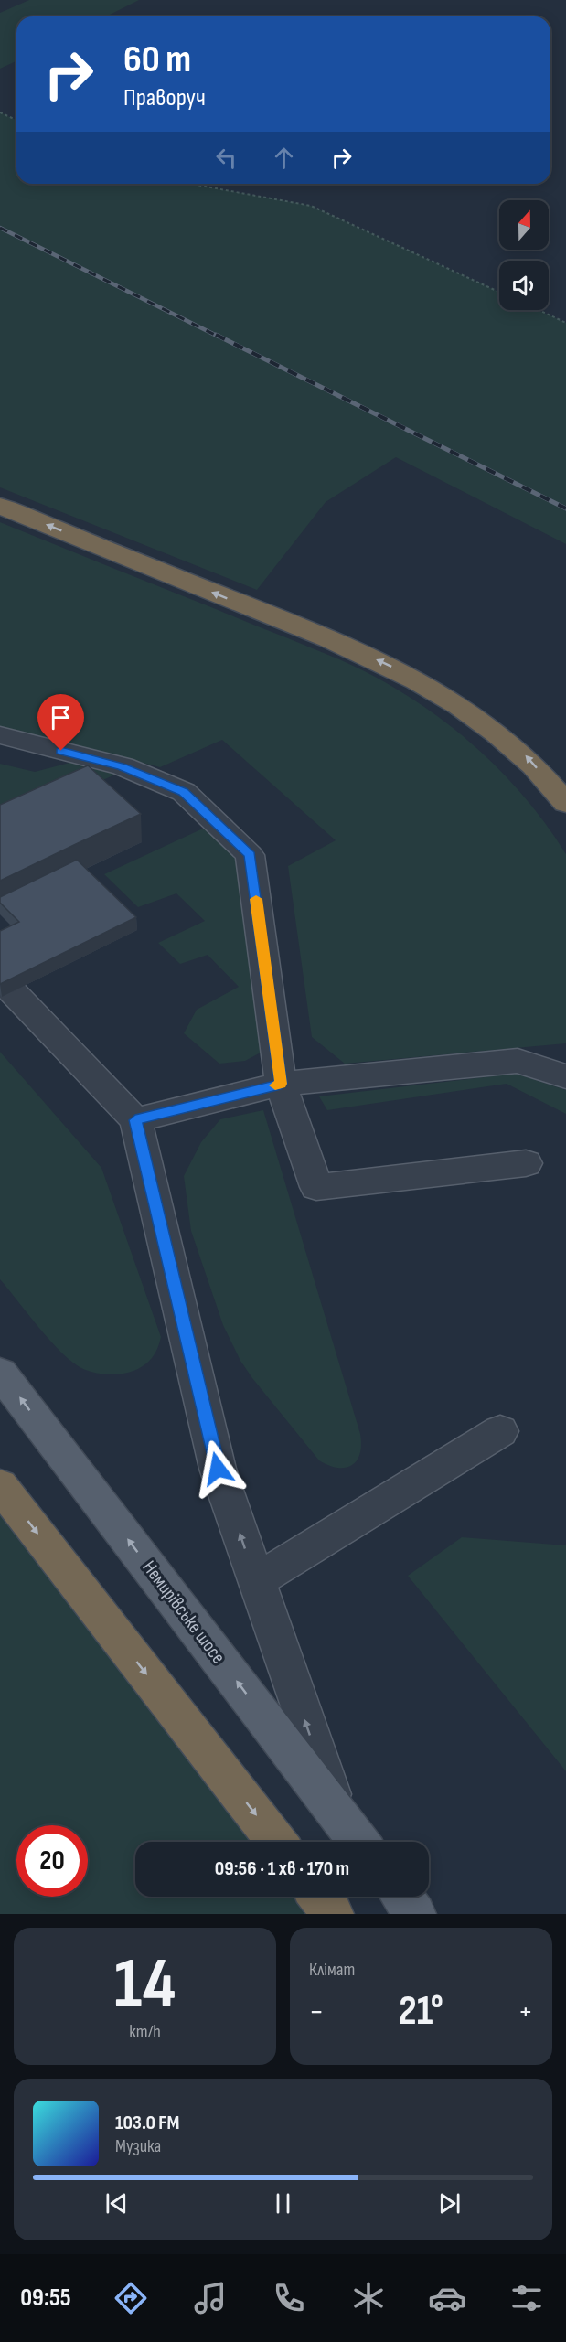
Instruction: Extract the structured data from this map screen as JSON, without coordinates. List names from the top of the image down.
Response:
{
  "streets": {
    "main road": ["Немирівське шосе"]
  },
  "one_way": ["Немирівське шосе"],
  "north": "top",
  "page": {
    "turn": ["60 m", "Праворуч"],
    "limit": "20",
    "trip": "09:56 · 1 хв · 170 m",
    "tile": [
      ["14", "km/h"],
      "Клімат"
    ],
    "heat": ["−", "21°", "+"],
    "song": ["103.0 FM", "Музика"],
    "tabs": "09:55"
  }
}
